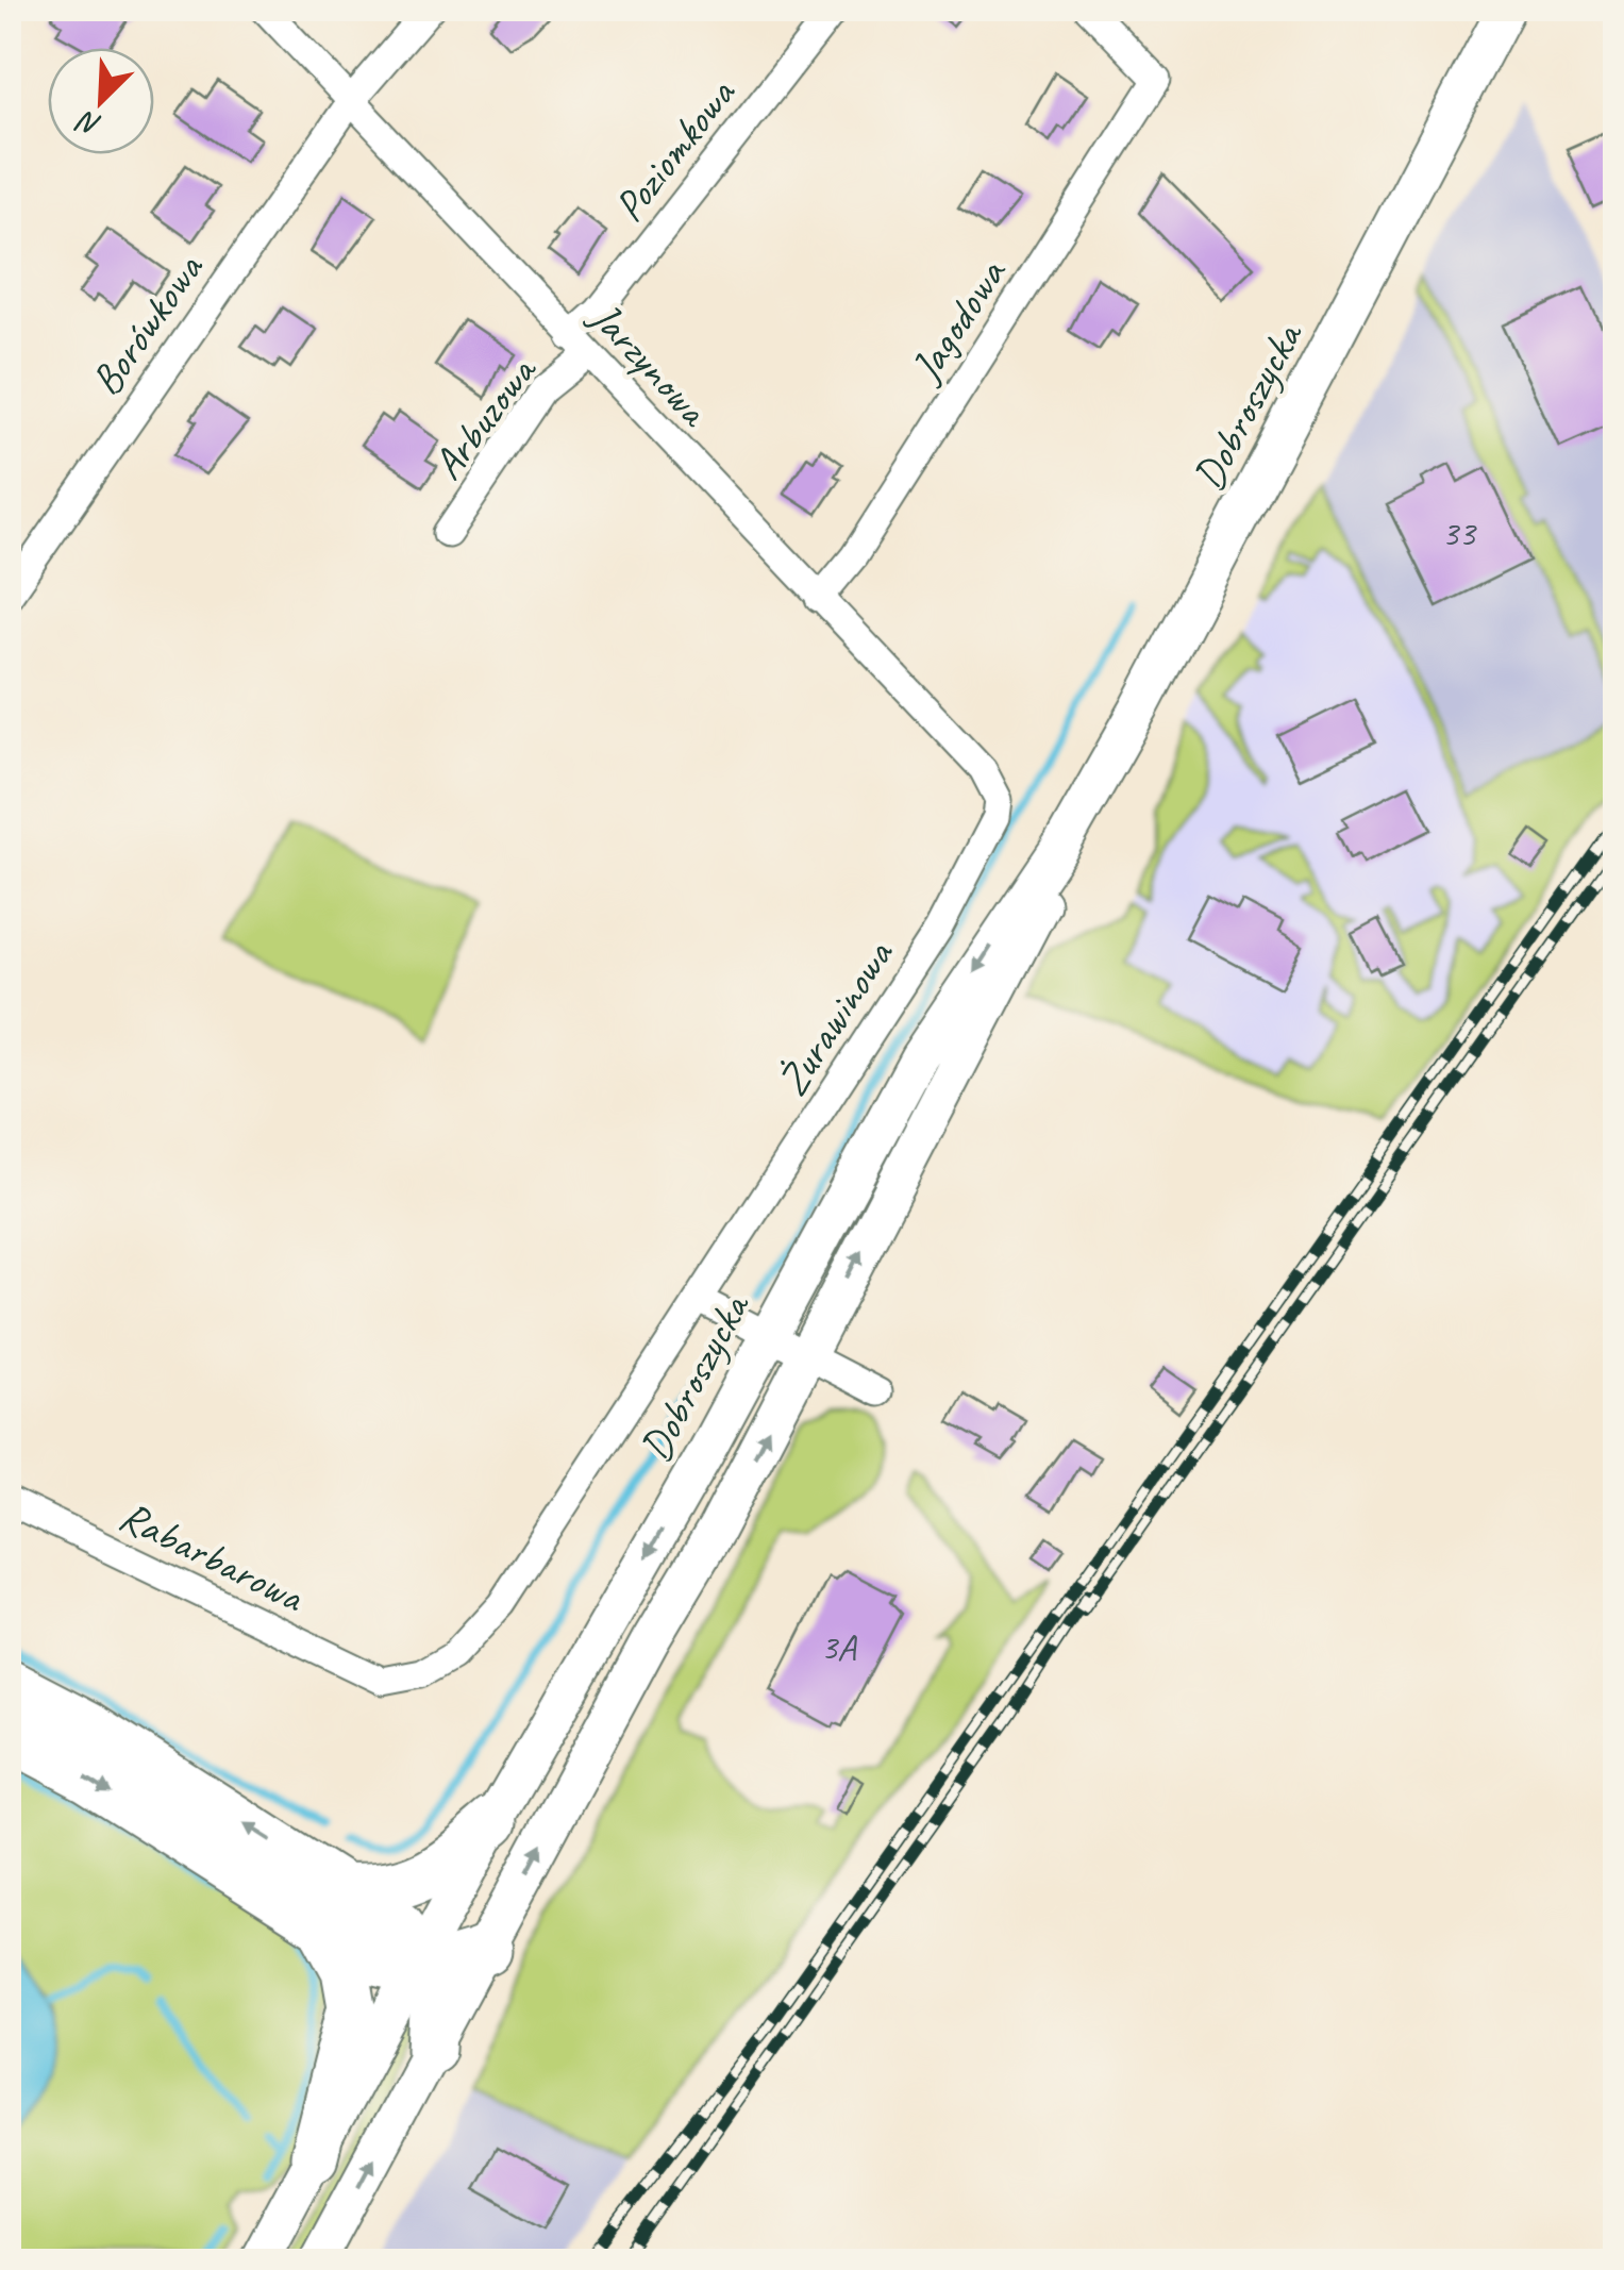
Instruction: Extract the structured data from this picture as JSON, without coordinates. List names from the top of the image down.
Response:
{
  "streets": {
    "main road": ["Dobroszycka"],
    "street": [
      "Poziomkowa",
      "Jagodowa",
      "Borówkowa",
      "Jarzynowa",
      "Arbuzowa",
      "Żurawinowa",
      "Rabarbarowa"
    ]
  },
  "crossings": [
    ["Poziomkowa", "Jarzynowa"],
    ["Poziomkowa", "Arbuzowa"],
    ["Jagodowa", "Jarzynowa"],
    ["Borówkowa", "Jarzynowa"],
    ["Jarzynowa", "Arbuzowa"],
    ["Jarzynowa", "Żurawinowa"],
    ["Żurawinowa", "Rabarbarowa"]
  ],
  "house_numbers": ["33", "3A"],
  "north": "bottom left"
}
